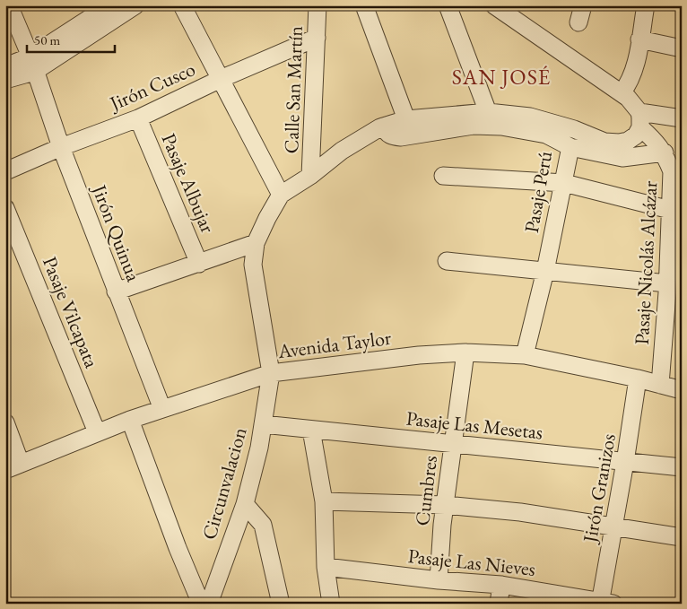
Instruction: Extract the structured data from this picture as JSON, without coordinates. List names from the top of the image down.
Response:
{
  "streets": {
    "street": [
      "Jirón Cusco",
      "Calle San Martín",
      "Pasaje Albujar",
      "Pasaje Perú",
      "Jirón Quinua",
      "Pasaje Nicolás Alcázar",
      "Pasaje Vilcapata",
      "Avenida Taylor",
      "Pasaje Las Mesetas",
      "Circunvalacion",
      "Jirón Granizos",
      "Cumbres",
      "Pasaje Las Nieves"
    ]
  },
  "crossings": [
    ["Jirón Cusco", "Calle San Martín"],
    ["Jirón Cusco", "Pasaje Albujar"],
    ["Jirón Cusco", "Jirón Quinua"],
    ["Pasaje Perú", "Avenida Taylor"],
    ["Jirón Quinua", "Avenida Taylor"],
    ["Pasaje Nicolás Alcázar", "Avenida Taylor"],
    ["Pasaje Vilcapata", "Avenida Taylor"],
    ["Avenida Taylor", "Circunvalacion"],
    ["Avenida Taylor", "Jirón Granizos"],
    ["Avenida Taylor", "Cumbres"],
    ["Pasaje Las Mesetas", "Circunvalacion"],
    ["Pasaje Las Mesetas", "Jirón Granizos"],
    ["Pasaje Las Mesetas", "Cumbres"],
    ["Jirón Granizos", "Pasaje Las Nieves"],
    ["Cumbres", "Pasaje Las Nieves"]
  ],
  "districts": ["SAN JOSÉ"],
  "scale_bar": "50 m"
}
